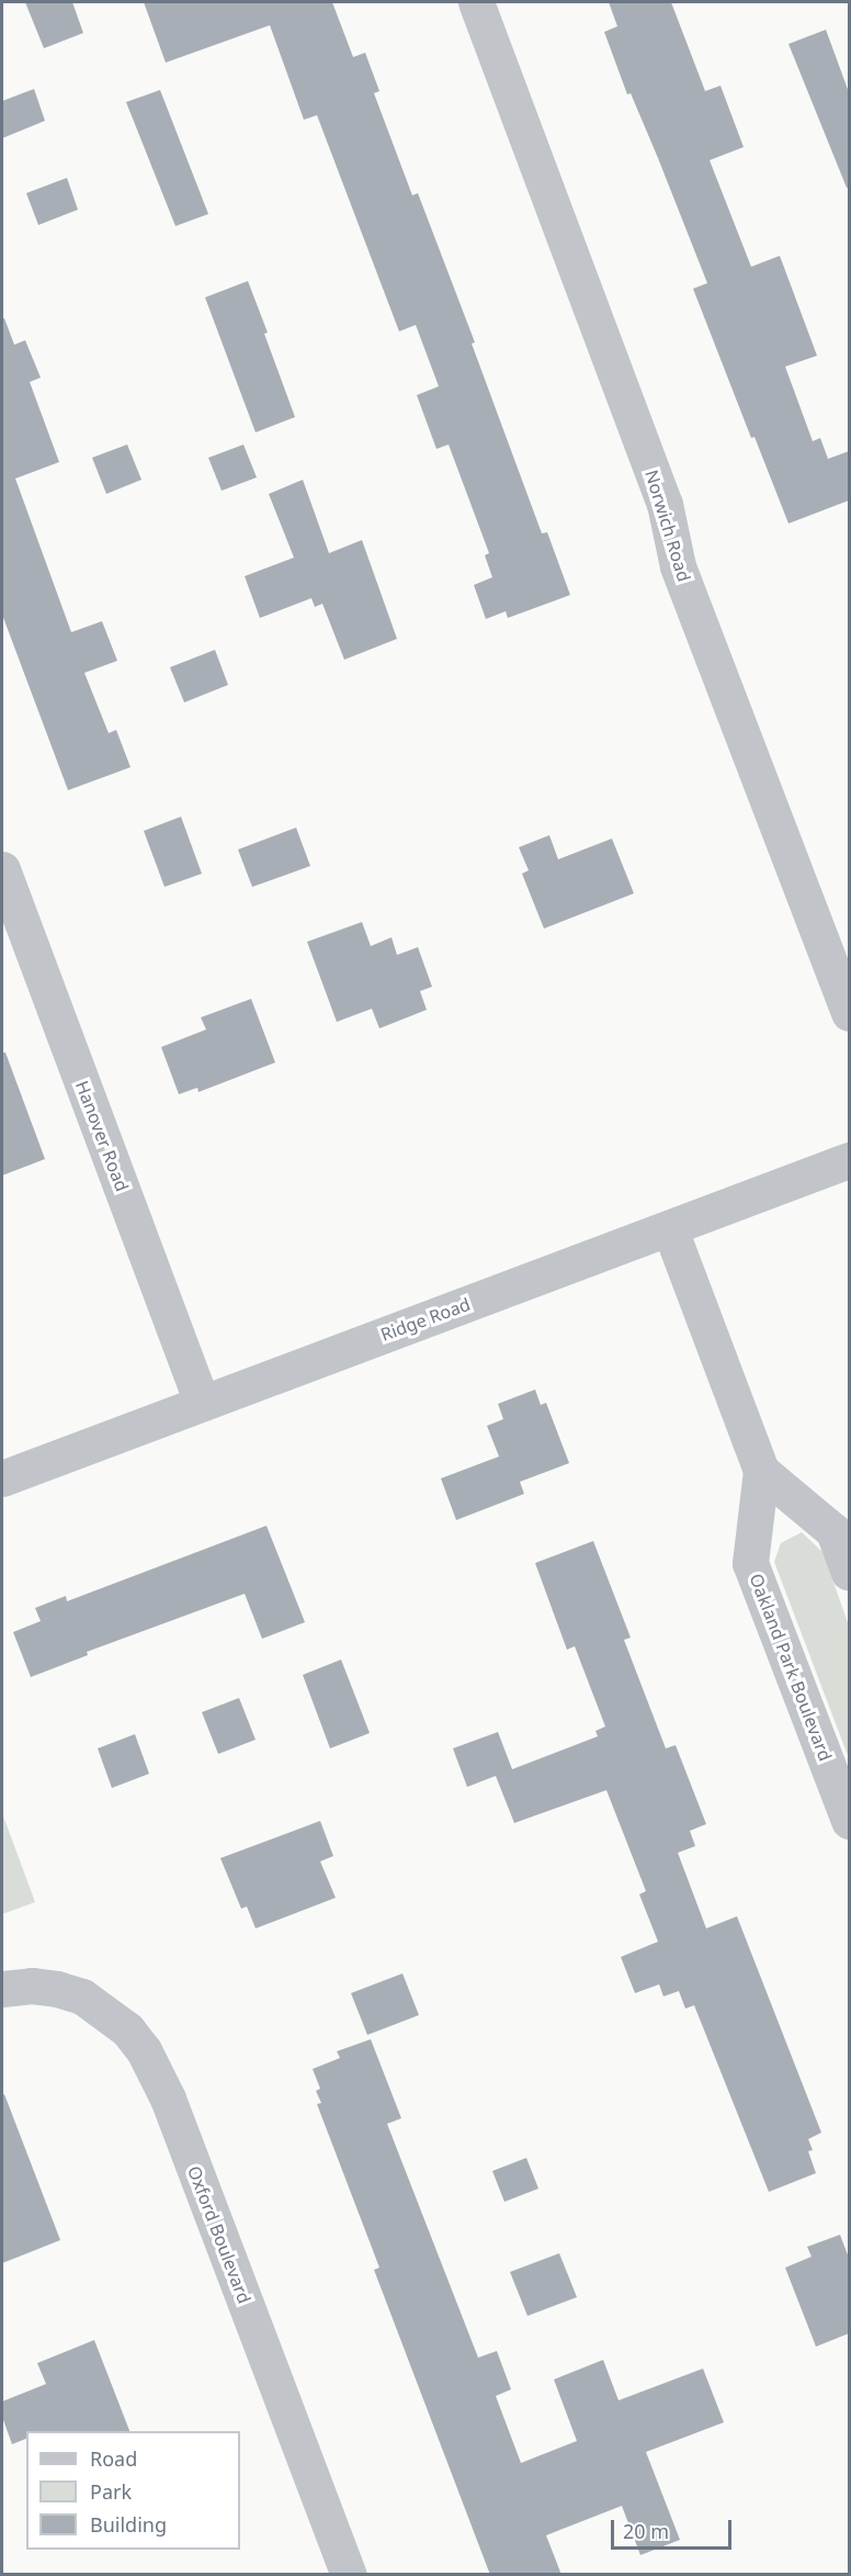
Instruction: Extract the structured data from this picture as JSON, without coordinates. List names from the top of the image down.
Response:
{
  "streets": {
    "street": [
      "Norwich Road",
      "Hanover Road",
      "Ridge Road",
      "Oakland Park Boulevard",
      "Oxford Boulevard"
    ]
  },
  "crossings": [
    ["Hanover Road", "Ridge Road"],
    ["Ridge Road", "Oakland Park Boulevard"]
  ],
  "legend": ["Road", "Park", "Building"],
  "scale_bar": "20 m"
}
